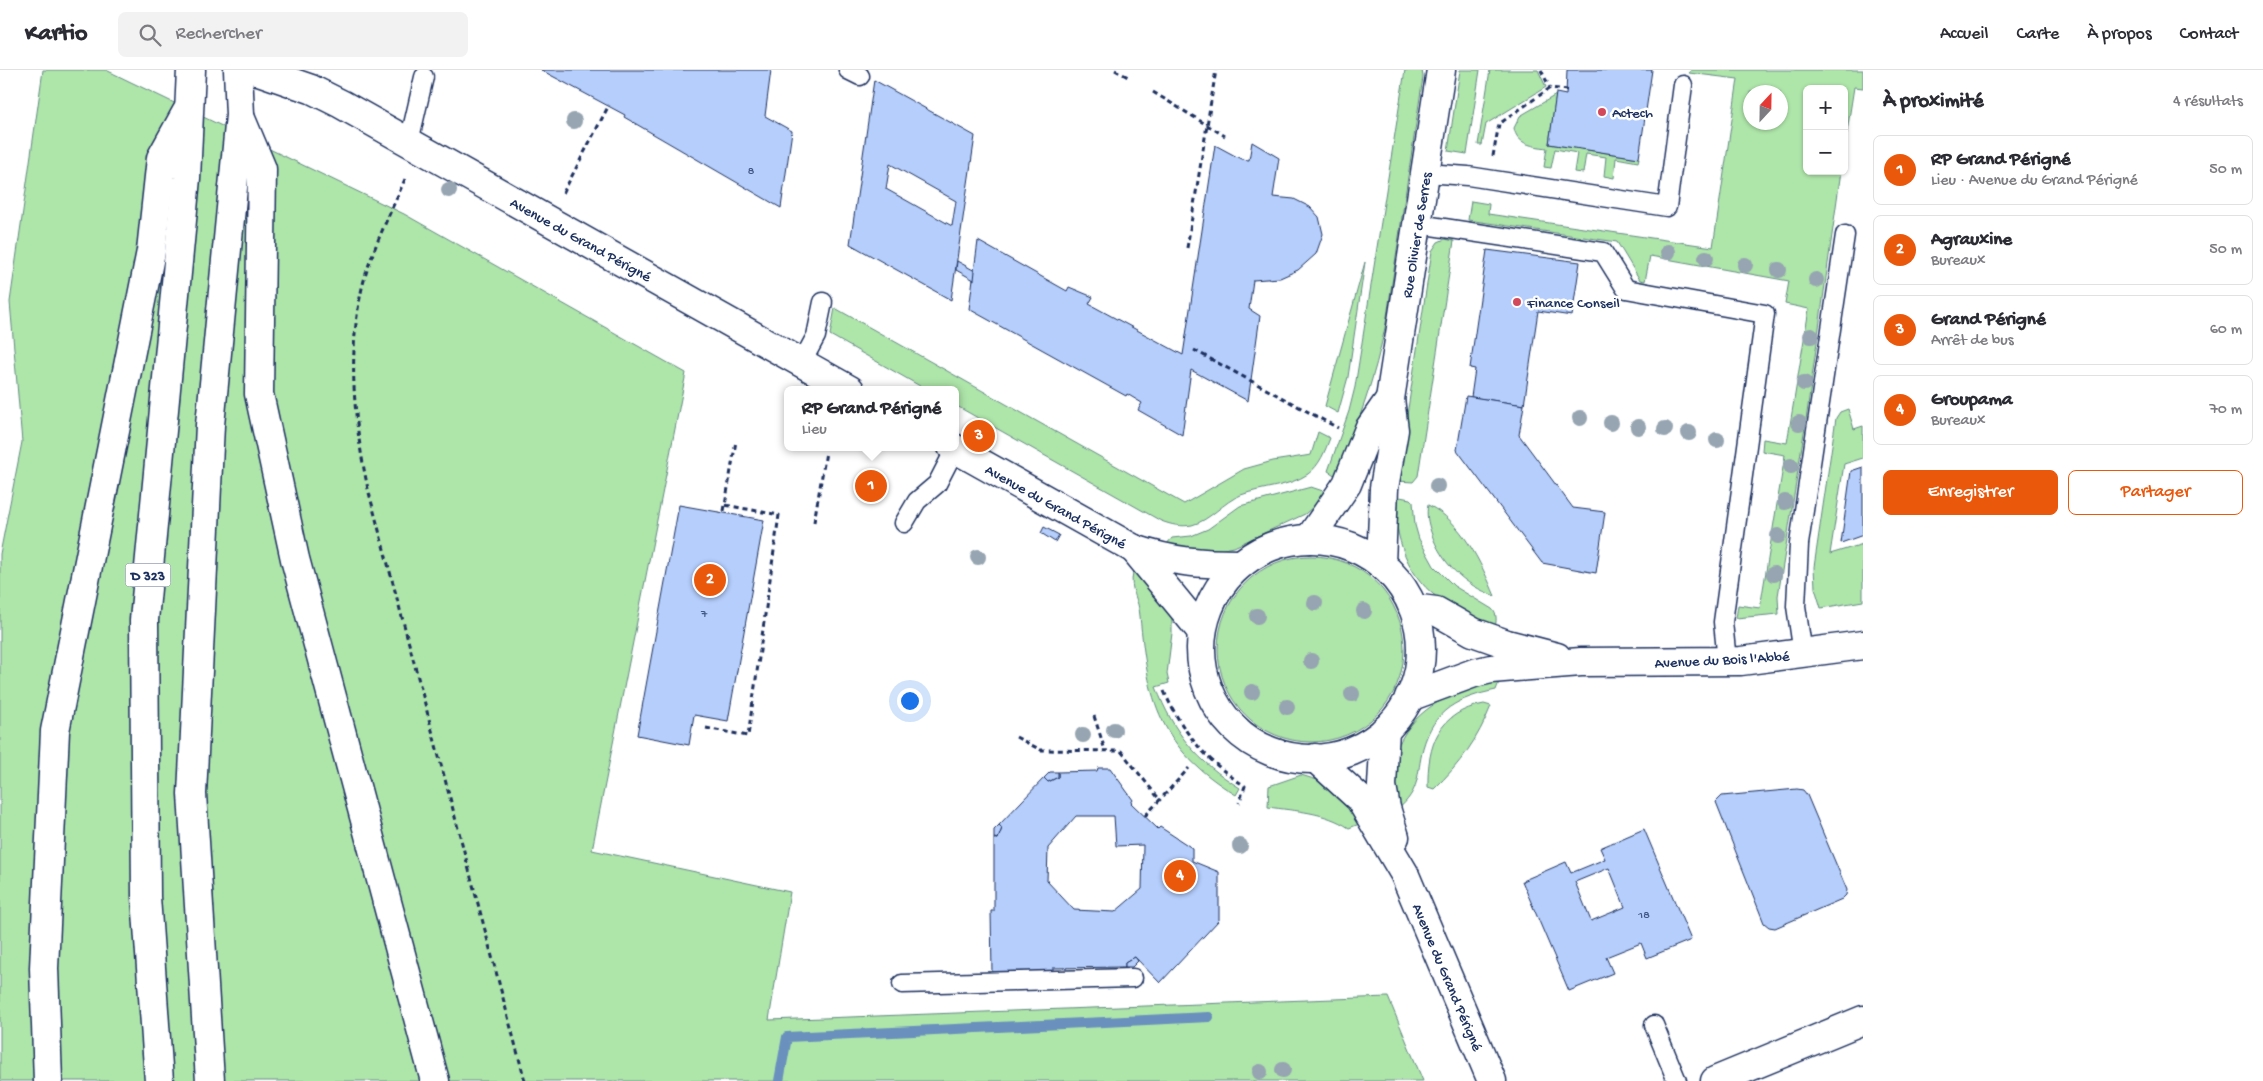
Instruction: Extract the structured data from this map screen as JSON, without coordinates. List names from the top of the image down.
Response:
{
  "streets": {
    "main road": [
      "Rue Olivier de Serres",
      "Avenue du Grand Périgné",
      "D 323",
      "Avenue du Bois l'Abbé"
    ]
  },
  "places": ["Actech", "Finance Conseil"],
  "house_numbers": ["8", "7", "18"],
  "north": "top",
  "page": {
    "header": "Kartio",
    "search": "Rechercher",
    "nav": [
      "Accueil",
      "Carte",
      "À propos",
      "Contact"
    ],
    "heading": ["À proximité", "4 résultats"],
    "map_buttons": ["+", "−"],
    "list": [
      {
        "mark": "1",
        "name": "RP Grand Périgné",
        "note": "Lieu · Avenue du Grand Périgné",
        "value": "50 m"
      },
      {
        "mark": "2",
        "name": "Agrauxine",
        "note": "Bureaux",
        "value": "50 m"
      },
      {
        "mark": "3",
        "name": "Grand Périgné",
        "note": "Arrêt de bus",
        "value": "60 m"
      },
      {
        "mark": "4",
        "name": "Groupama",
        "note": "Bureaux",
        "value": "70 m"
      }
    ],
    "popup": ["RP Grand Périgné", "Lieu"],
    "pins": [
      "3",
      "1",
      "2",
      "4"
    ],
    "buttons": ["Enregistrer", "Partager"]
  }
}
